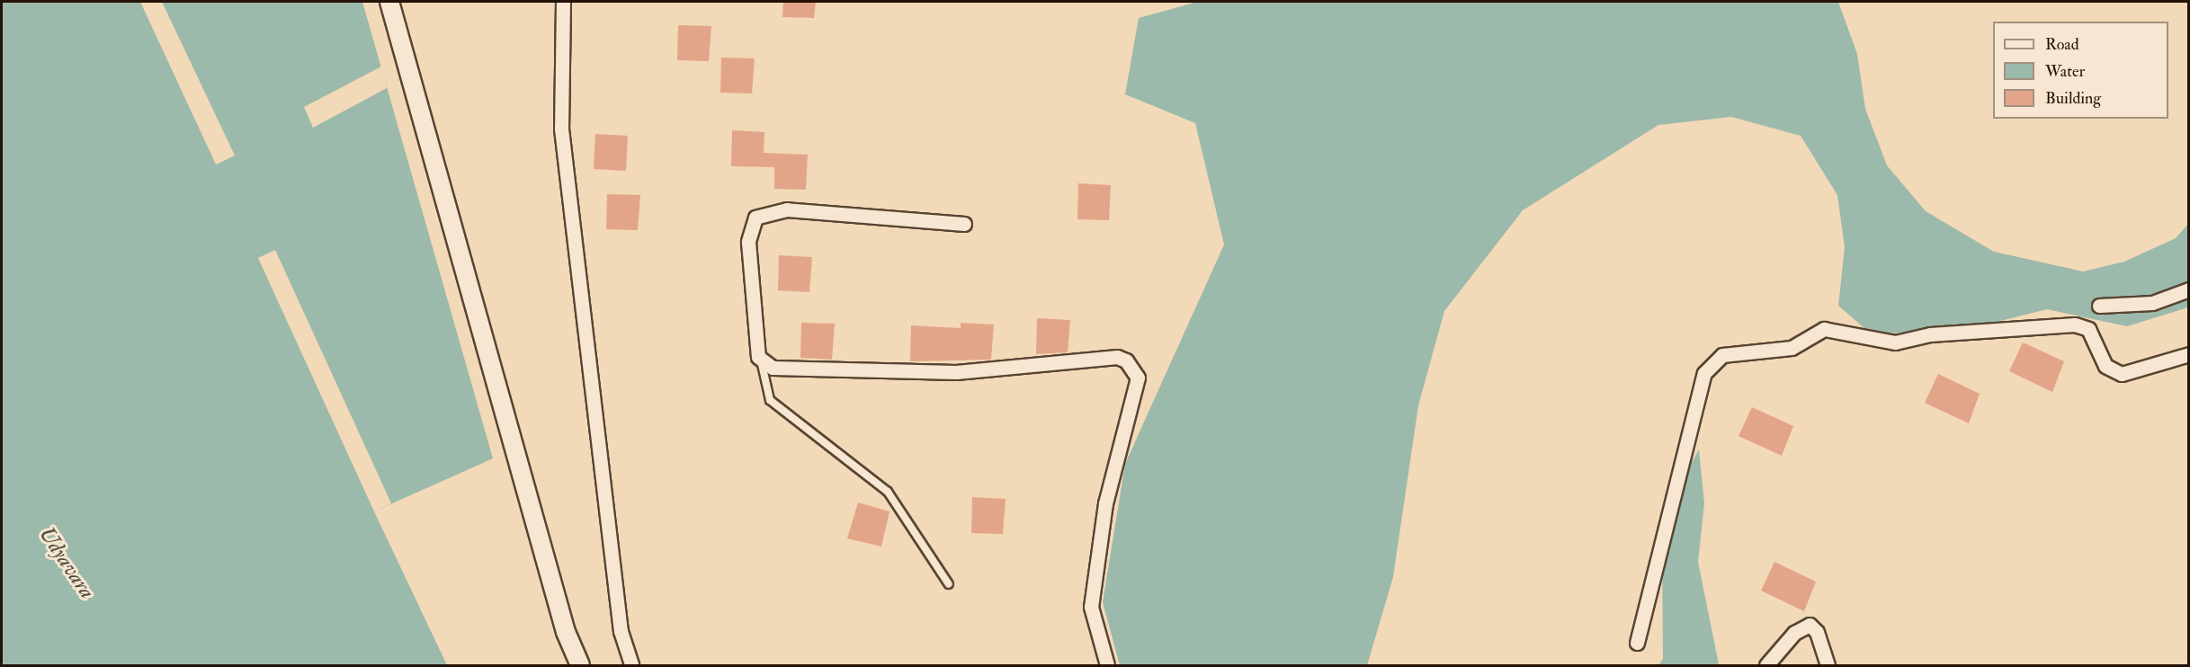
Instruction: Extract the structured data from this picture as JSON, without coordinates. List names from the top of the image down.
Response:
{
  "water": ["Udyavara"],
  "legend": ["Road", "Water", "Building"]
}
